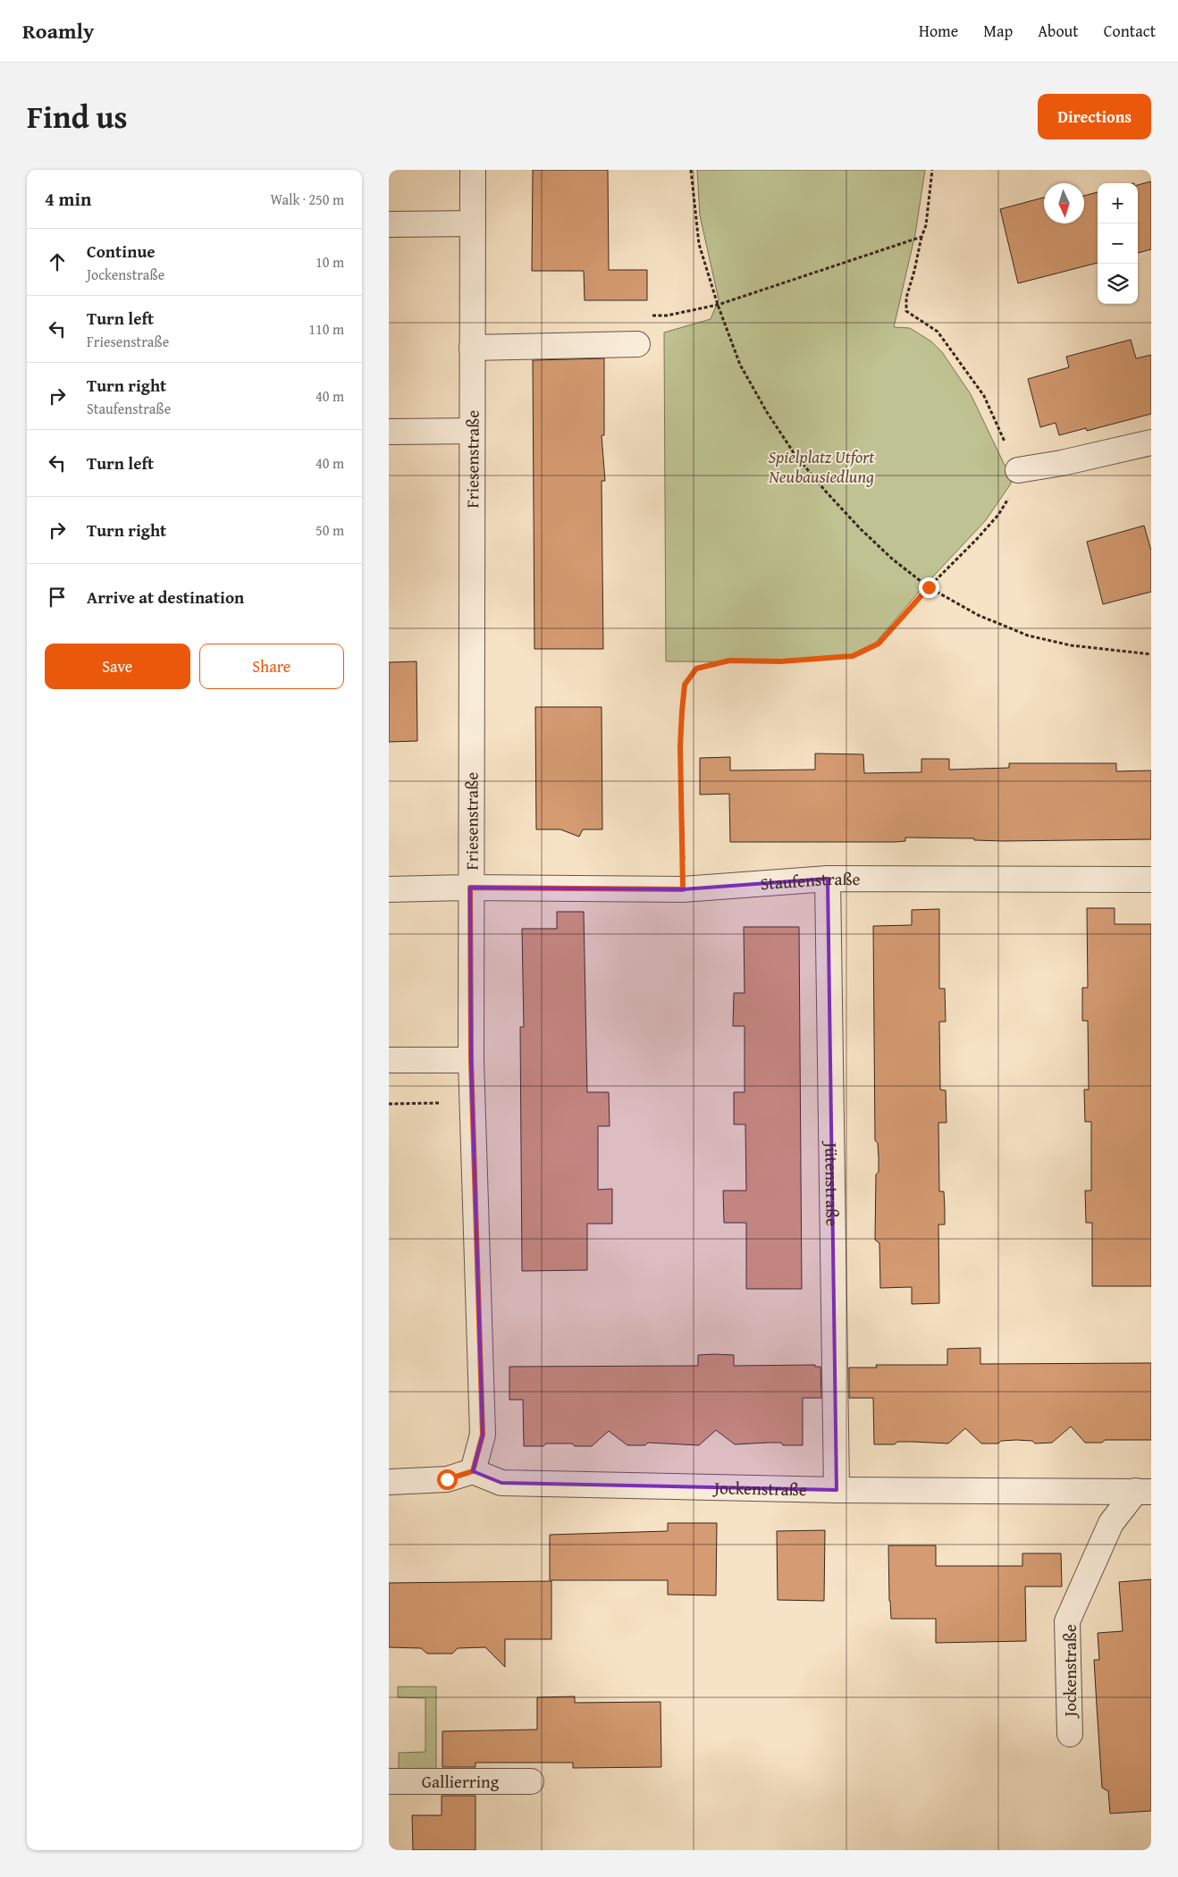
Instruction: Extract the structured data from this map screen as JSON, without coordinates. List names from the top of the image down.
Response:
{
  "streets": {
    "street": [
      "Friesenstraße",
      "Staufenstraße",
      "Jütenstraße",
      "Jockenstraße",
      "Gallierring"
    ]
  },
  "crossings": [
    ["Friesenstraße", "Staufenstraße"],
    ["Friesenstraße", "Jockenstraße"],
    ["Staufenstraße", "Jütenstraße"],
    ["Jütenstraße", "Jockenstraße"]
  ],
  "parks": ["Spielplatz Utfort Neubausiedlung"],
  "north": "bottom",
  "page": {
    "header": "Roamly",
    "nav": [
      "Home",
      "Map",
      "About",
      "Contact"
    ],
    "title": "Find us",
    "buttons": [
      "Directions",
      ["Save", "Share"]
    ],
    "heading": ["4 min", "Walk · 250 m"],
    "map_buttons": ["+", "−"],
    "list": [
      ["Continue", "Jockenstraße", "10 m"],
      ["Turn left", "Friesenstraße", "110 m"],
      ["Turn right", "Staufenstraße", "40 m"],
      ["Turn left", "40 m"],
      ["Turn right", "50 m"],
      "Arrive at destination"
    ]
  }
}
